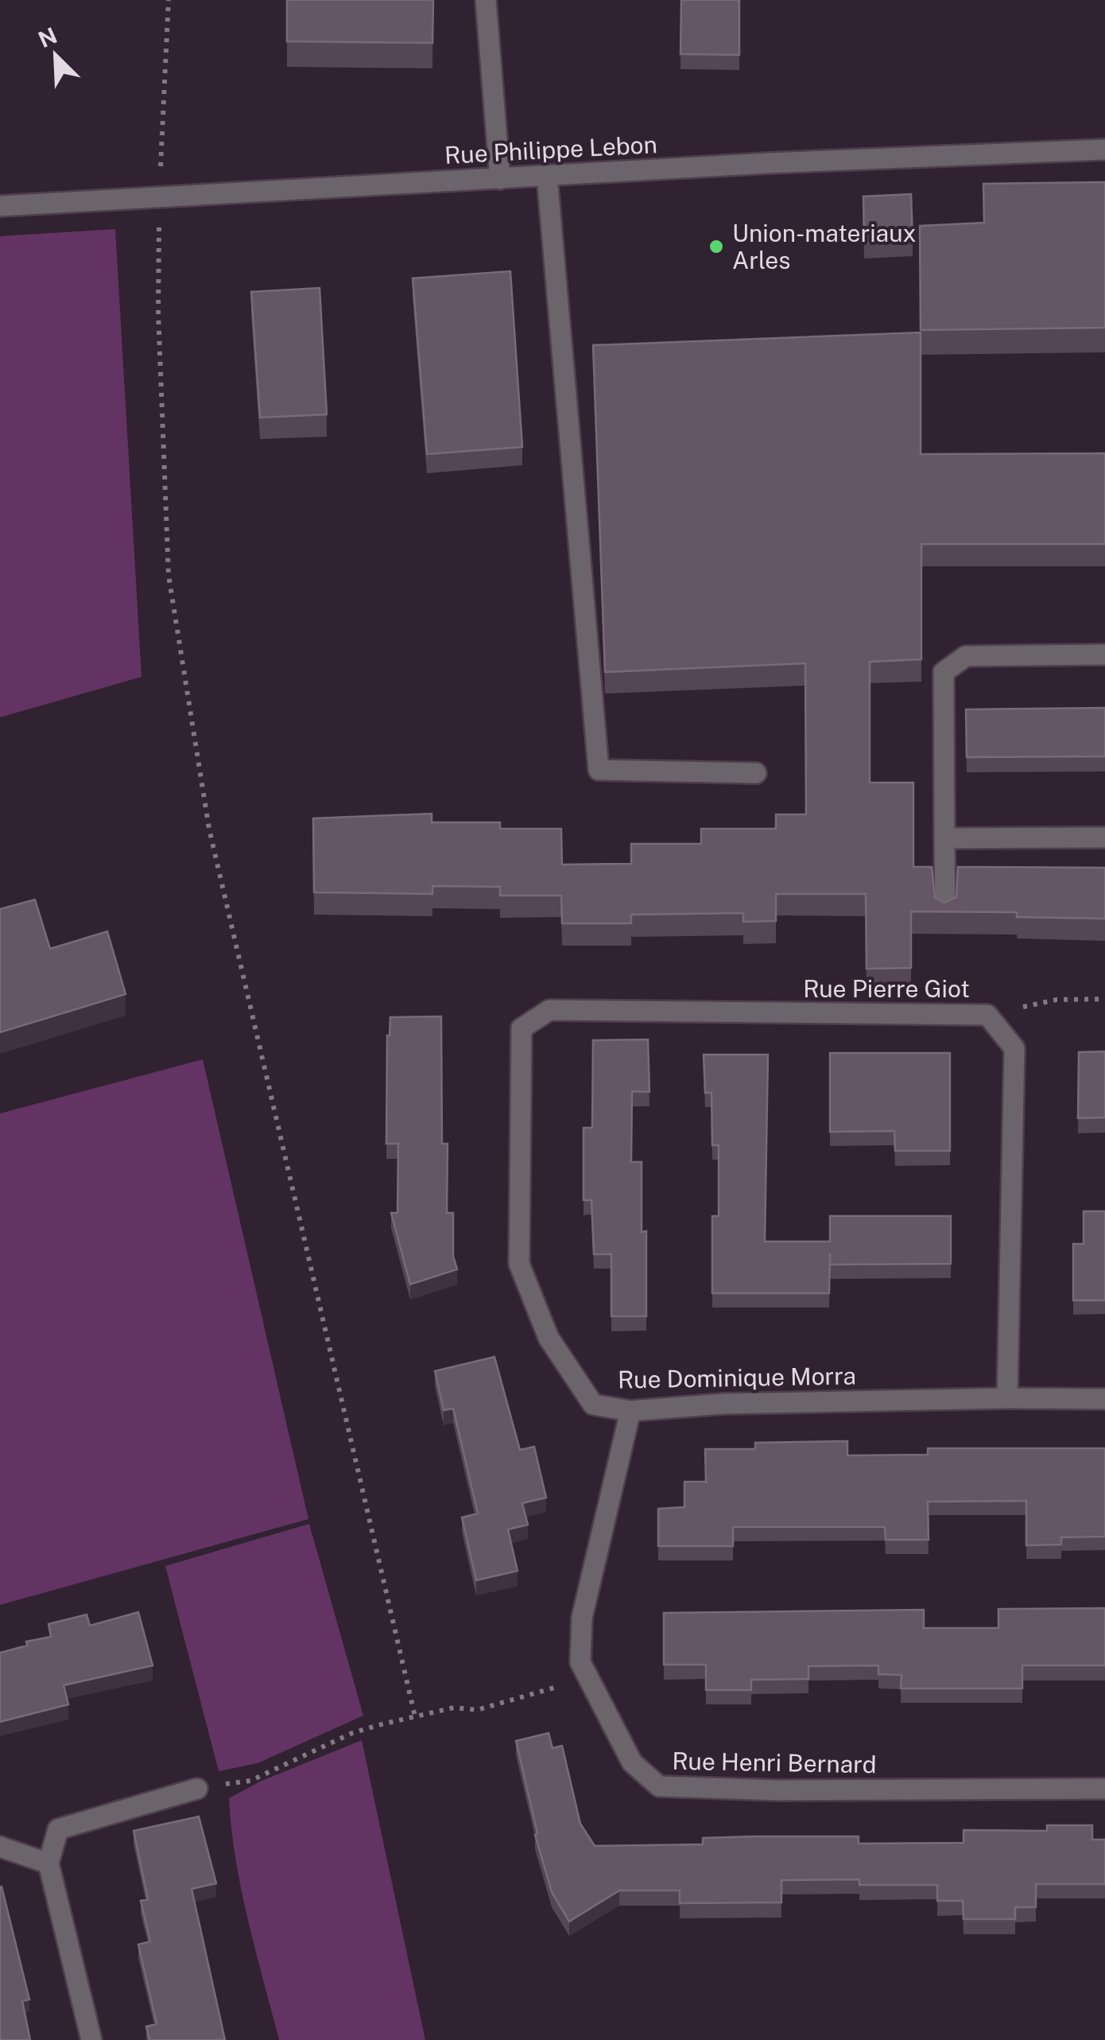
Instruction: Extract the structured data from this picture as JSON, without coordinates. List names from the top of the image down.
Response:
{
  "streets": {
    "street": [
      "Rue Philippe Lebon",
      "Rue Pierre Giot",
      "Rue Dominique Morra",
      "Rue Henri Bernard"
    ]
  },
  "crossings": [
    ["Rue Pierre Giot", "Rue Dominique Morra"],
    ["Rue Dominique Morra", "Rue Henri Bernard"]
  ],
  "places": ["Union-materiaux Arles"],
  "north": "top left"
}
